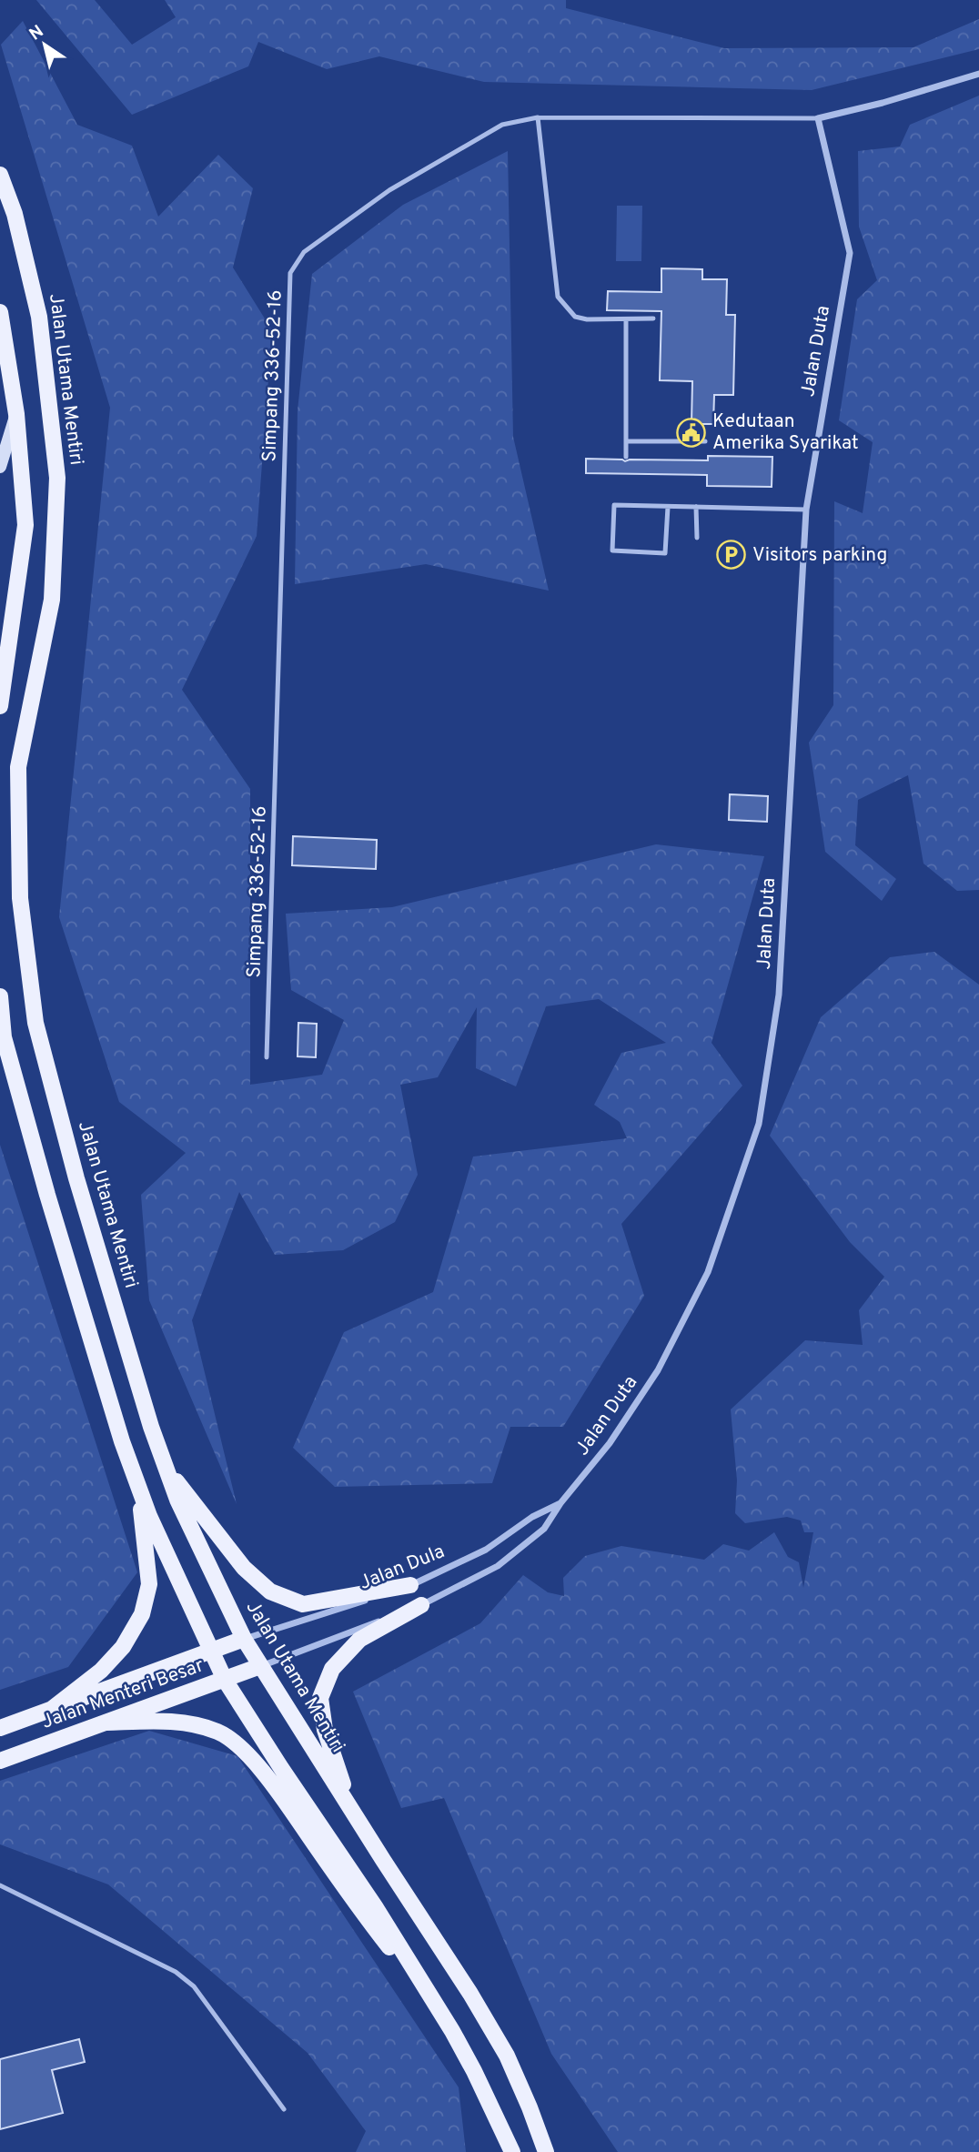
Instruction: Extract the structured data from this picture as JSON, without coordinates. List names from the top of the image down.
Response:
{
  "streets": {
    "main road": ["Jalan Utama Mentiri", "Jalan Menteri Besar"],
    "street": ["Jalan Duta", "Jalan Dula"],
    "lane": ["Simpang 336-52-16"]
  },
  "crossings": [
    ["Jalan Duta", "Simpang 336-52-16"],
    ["Jalan Duta", "Jalan Utama Mentiri"],
    ["Jalan Duta", "Jalan Dula"],
    ["Jalan Duta", "Jalan Menteri Besar"],
    ["Jalan Utama Mentiri", "Jalan Dula"],
    ["Jalan Utama Mentiri", "Jalan Menteri Besar"],
    ["Jalan Dula", "Jalan Menteri Besar"]
  ],
  "places": {
    "public building": ["Kedutaan Amerika Syarikat"],
    "parking": ["Visitors parking"]
  },
  "north": "top left"
}
